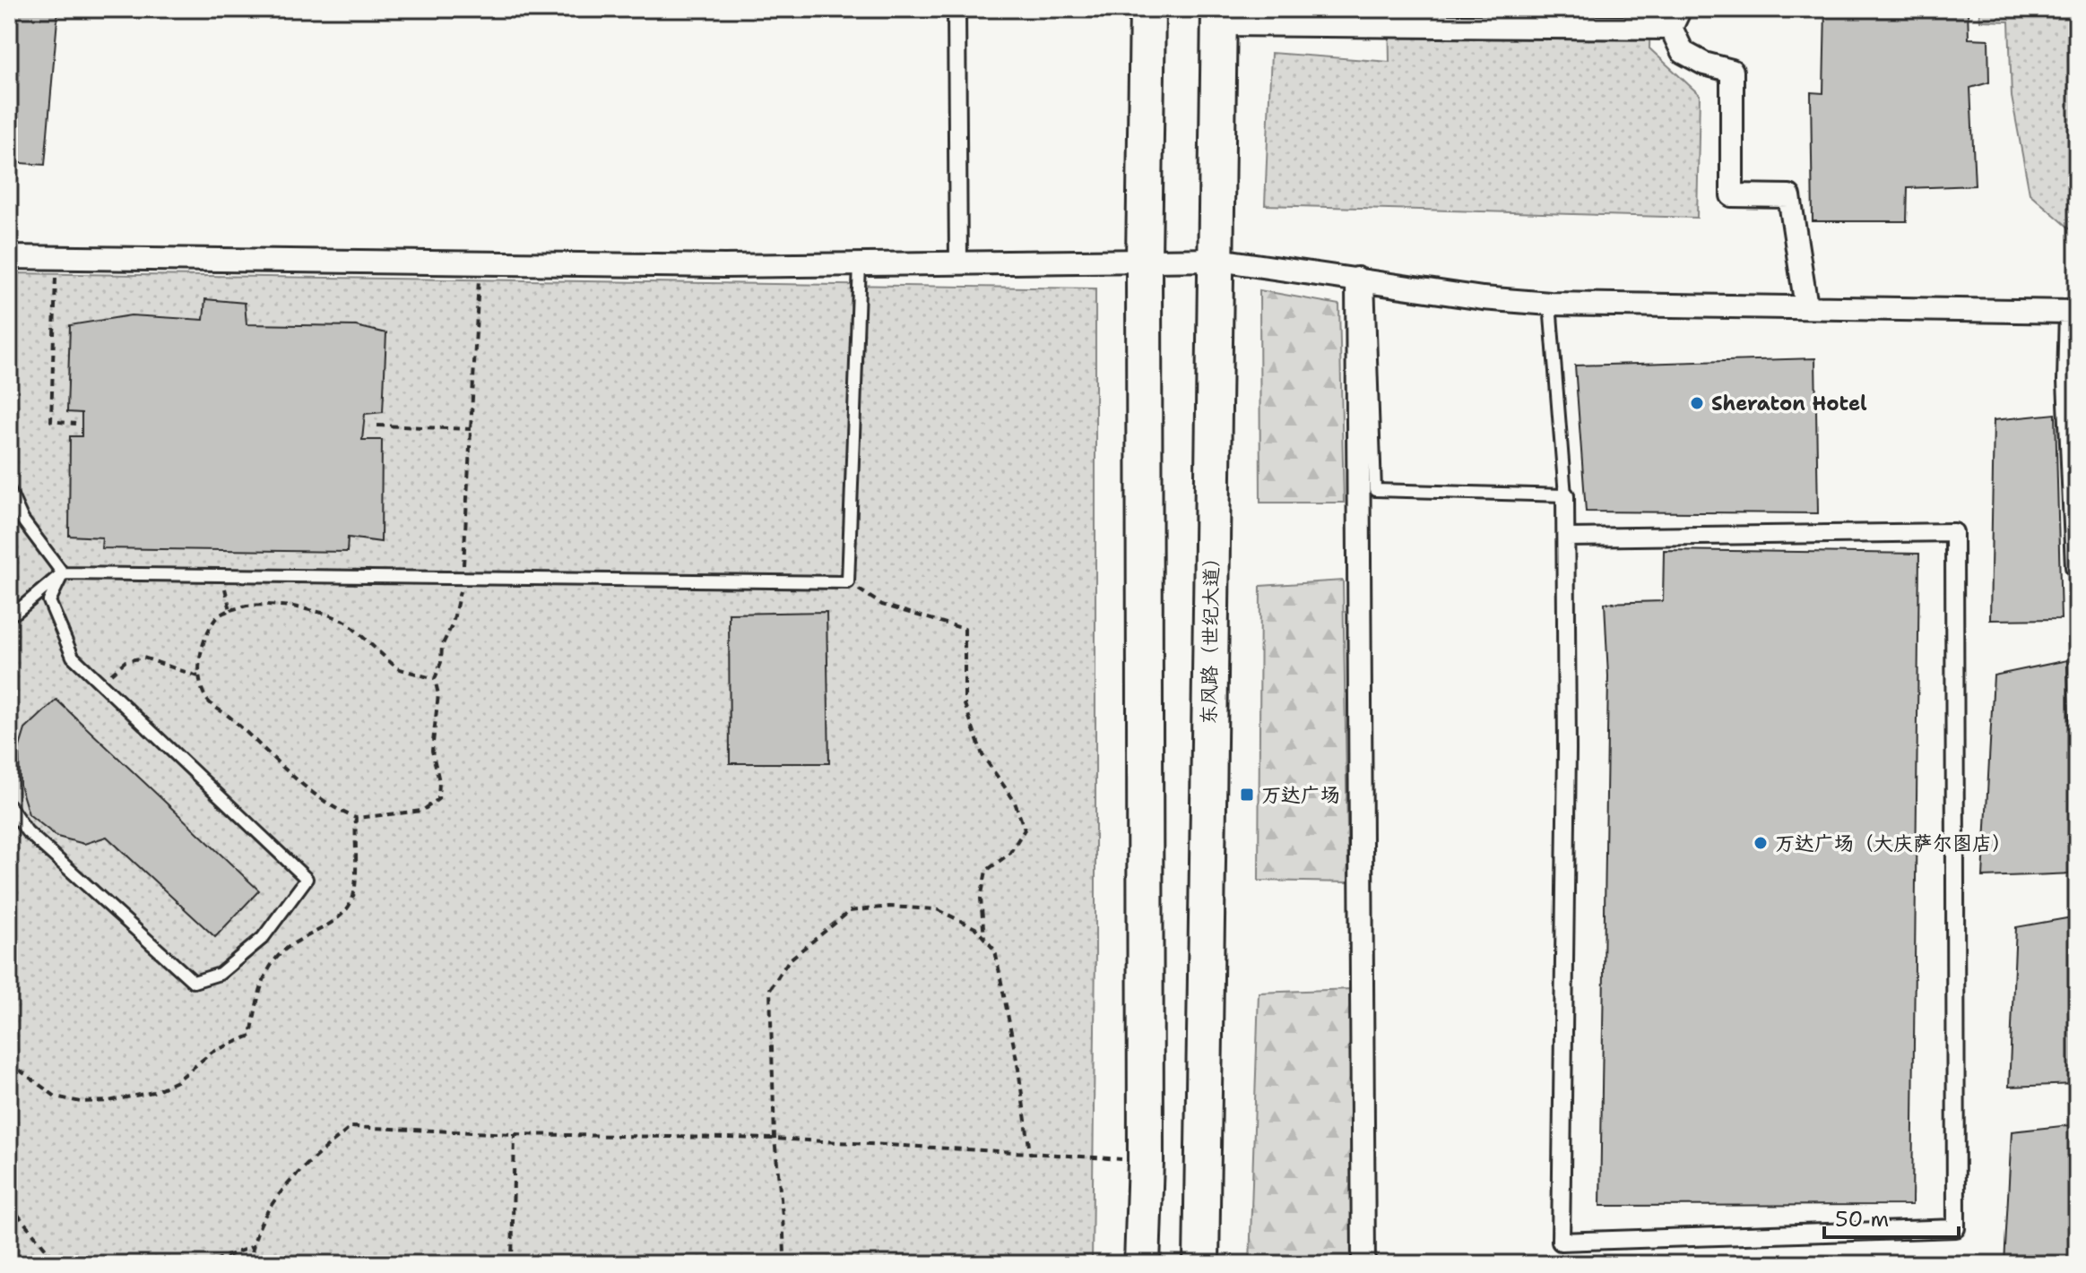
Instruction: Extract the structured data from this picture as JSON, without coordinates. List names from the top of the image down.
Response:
{
  "streets": {
    "highway": ["东风路（世纪大道）"]
  },
  "places": {
    "other": ["Sheraton Hotel", "万达广场（大庆萨尔图店）"],
    "transit": ["万达广场"]
  },
  "scale_bar": "50 m"
}
